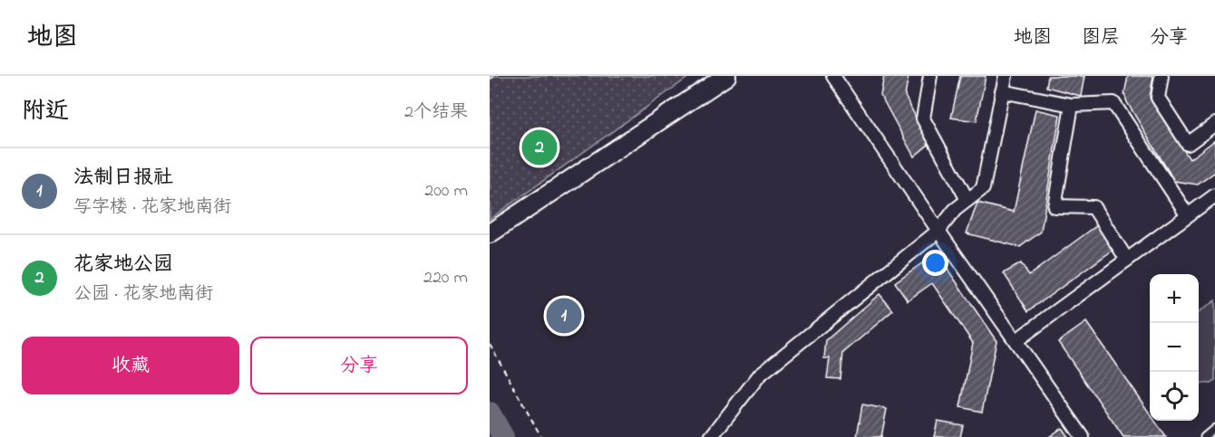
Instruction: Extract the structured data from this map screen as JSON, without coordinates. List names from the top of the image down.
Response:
{
  "page": {
    "header": "地图",
    "nav": ["地图", "图层", "分享"],
    "heading": ["附近", "2个结果"],
    "pins": ["2", "1"],
    "list": [
      {
        "mark": "1",
        "name": "法制日报社",
        "note": "写字楼 · 花家地南街",
        "value": "200 m"
      },
      {
        "mark": "2",
        "name": "花家地公园",
        "note": "公园 · 花家地南街",
        "value": "220 m"
      }
    ],
    "map_buttons": ["+", "−"],
    "buttons": ["收藏", "分享"]
  }
}
